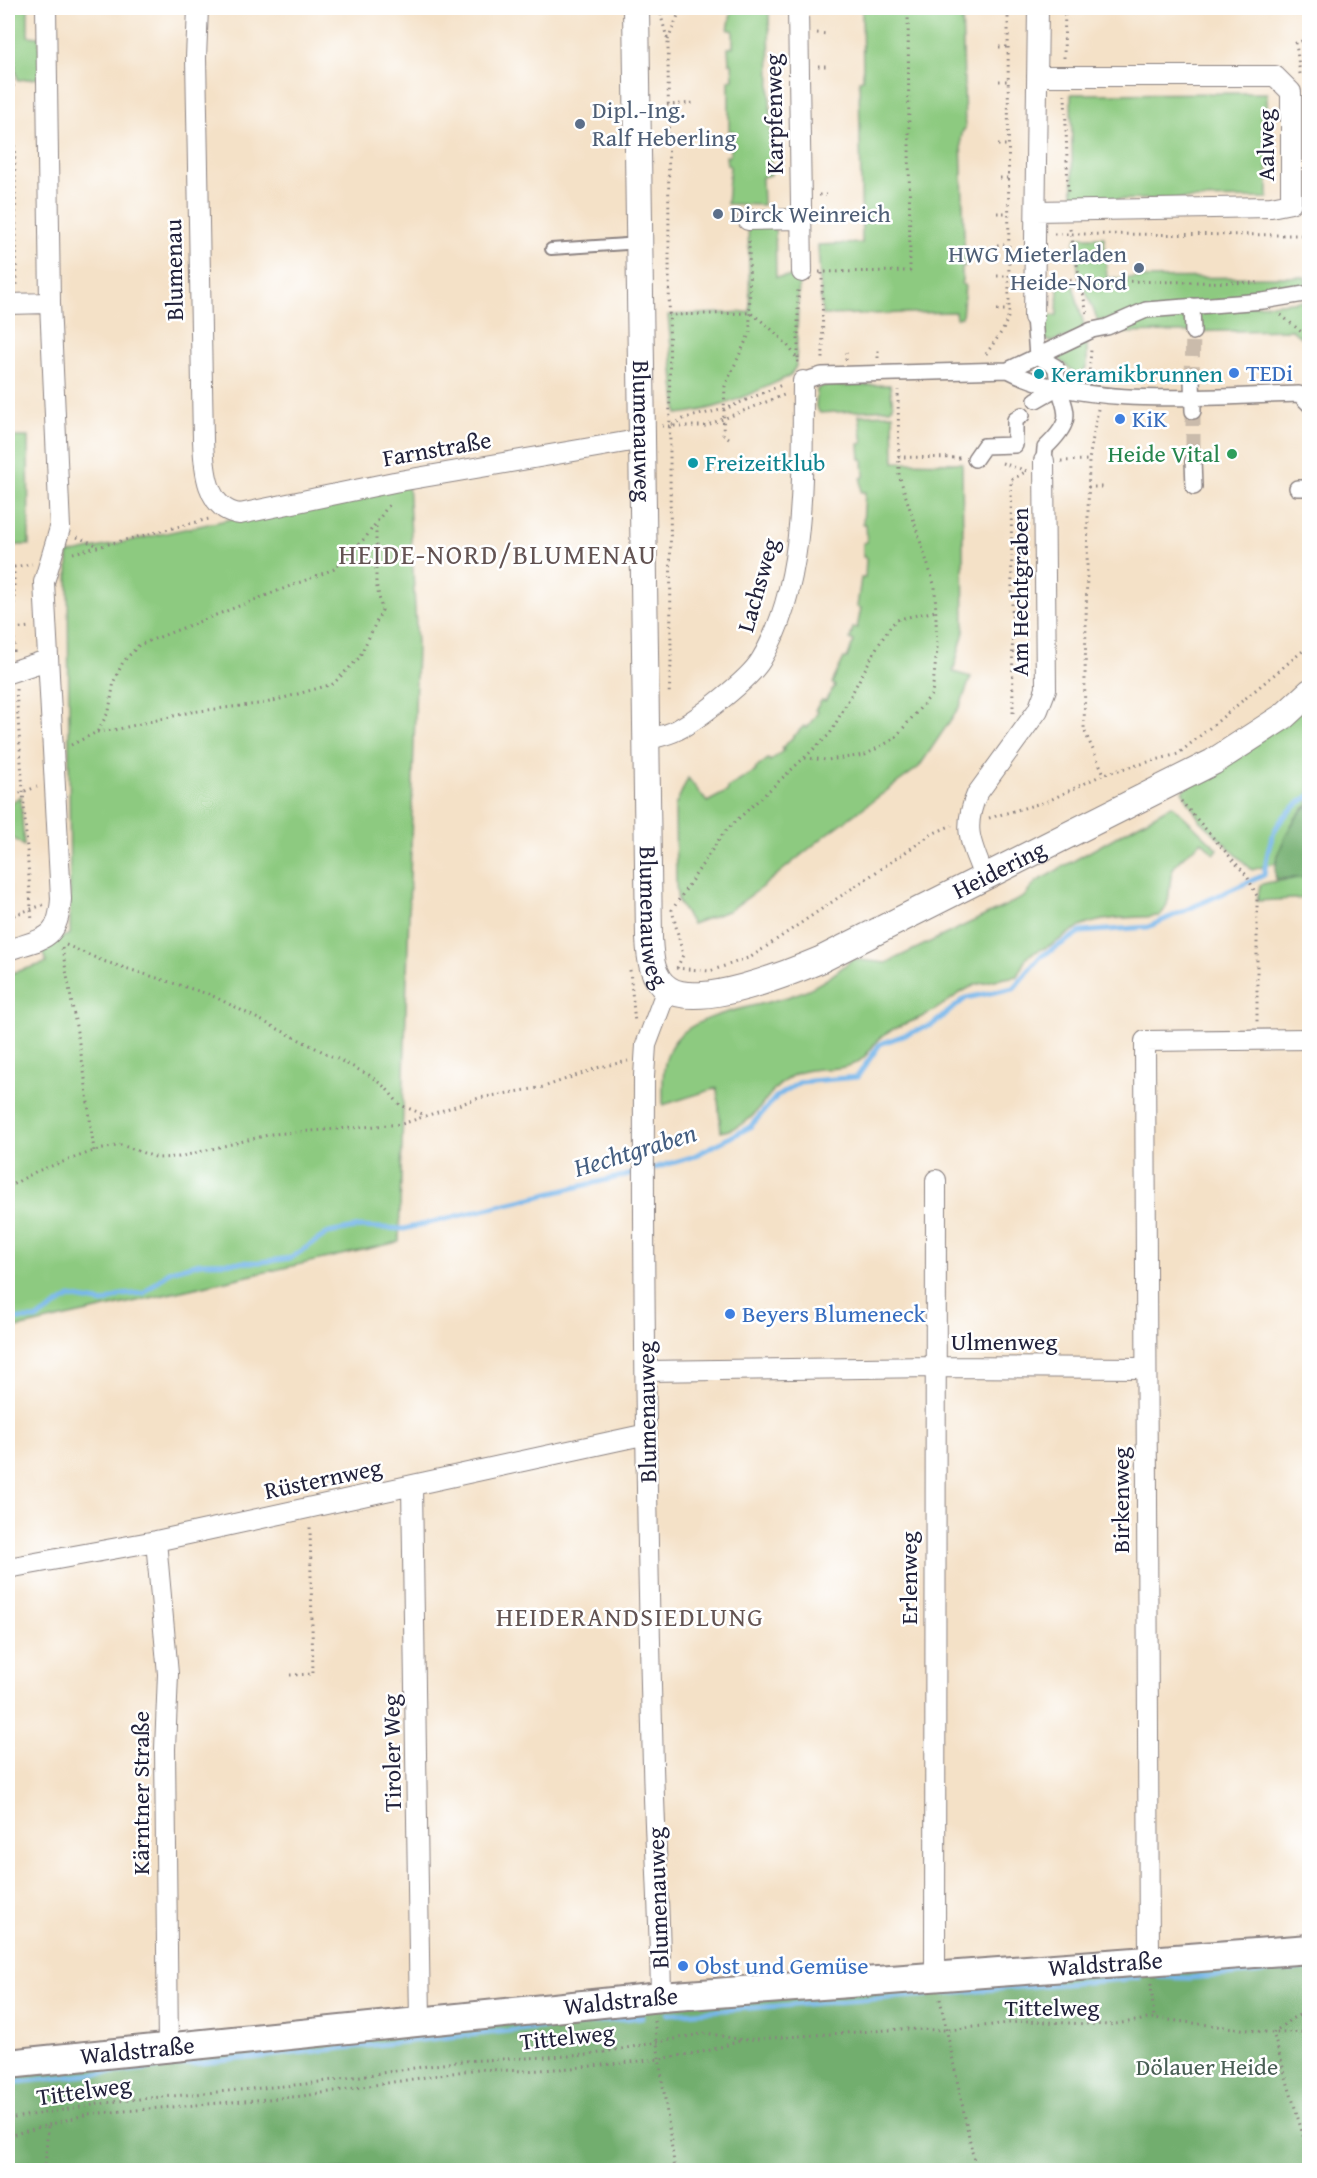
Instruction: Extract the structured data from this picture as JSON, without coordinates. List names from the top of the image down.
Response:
{
  "streets": {
    "main road": ["Waldstraße"],
    "street": [
      "Karpfenweg",
      "Aalweg",
      "Blumenau",
      "Blumenauweg",
      "Farnstraße",
      "Lachsweg",
      "Am Hechtgraben",
      "Heidering",
      "Ulmenweg",
      "Rüsternweg",
      "Birkenweg",
      "Erlenweg",
      "Tiroler Weg",
      "Kärntner Straße"
    ],
    "path": ["Tittelweg"]
  },
  "crossings": [
    ["Blumenau", "Farnstraße"],
    ["Blumenauweg", "Farnstraße"],
    ["Blumenauweg", "Lachsweg"],
    ["Blumenauweg", "Heidering"],
    ["Blumenauweg", "Ulmenweg"],
    ["Blumenauweg", "Rüsternweg"],
    ["Blumenauweg", "Waldstraße"],
    ["Ulmenweg", "Birkenweg"],
    ["Ulmenweg", "Erlenweg"],
    ["Rüsternweg", "Tiroler Weg"],
    ["Rüsternweg", "Kärntner Straße"],
    ["Birkenweg", "Waldstraße"],
    ["Erlenweg", "Waldstraße"],
    ["Tiroler Weg", "Waldstraße"],
    ["Kärntner Straße", "Waldstraße"]
  ],
  "districts": ["HEIDE-NORD/BLUMENAU", "HEIDERANDSIEDLUNG"],
  "water": ["Hechtgraben"],
  "parks": ["Dölauer Heide"],
  "places": [
    "Dipl.-Ing. Ralf Heberling",
    "Dirck Weinreich",
    "HWG Mieterladen Heide-Nord",
    "TEDi",
    "Keramikbrunnen",
    "KiK",
    "Heide Vital",
    "Freizeitklub",
    "Beyers Blumeneck",
    "Obst und Gemüse"
  ]
}
